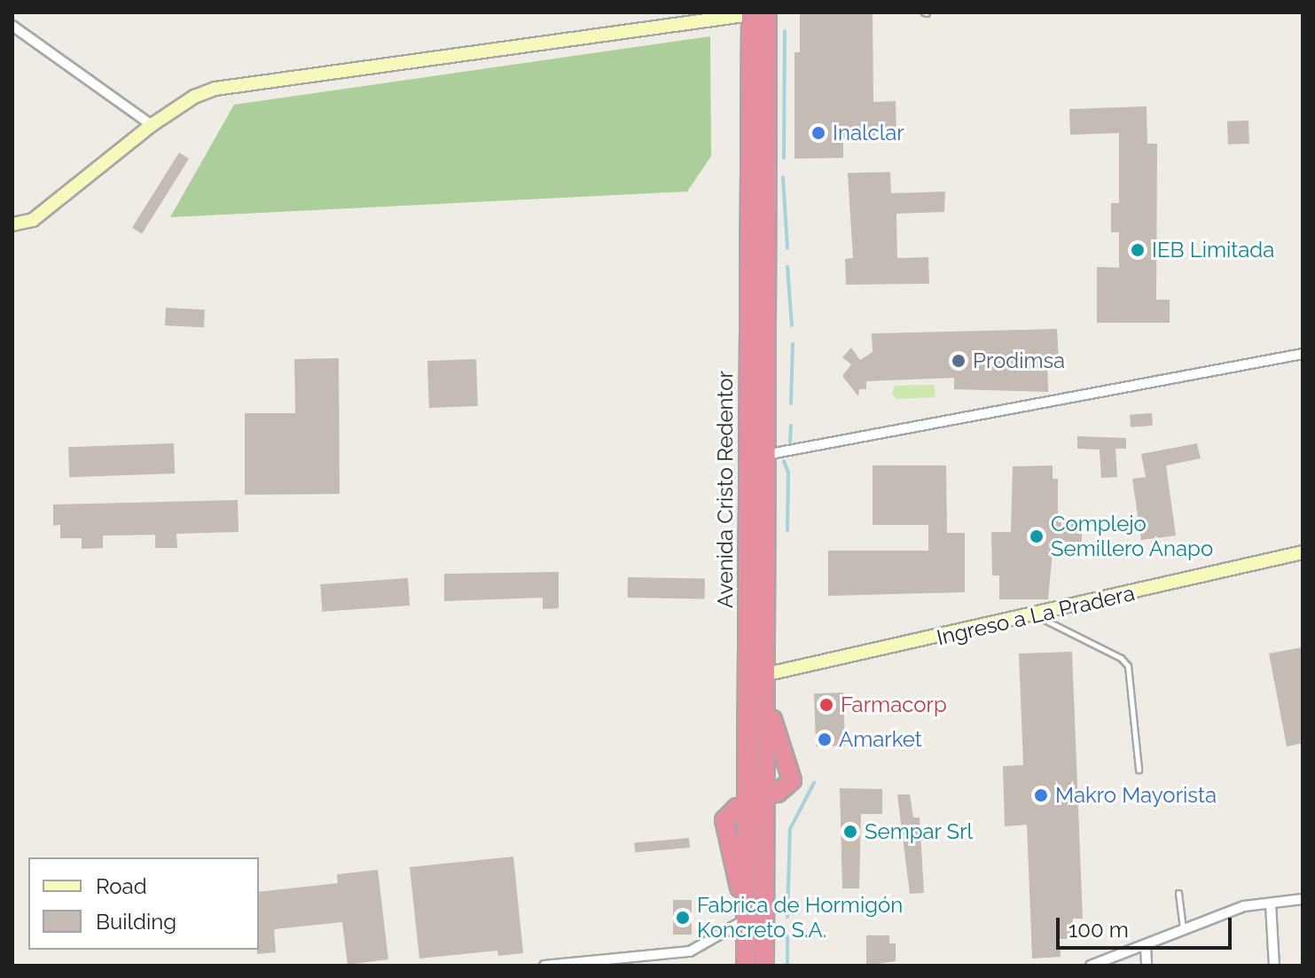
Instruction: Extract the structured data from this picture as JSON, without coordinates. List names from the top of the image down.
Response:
{
  "streets": {
    "highway": ["Avenida Cristo Redentor"],
    "street": ["Ingreso a La Pradera"]
  },
  "crossings": [
    ["Avenida Cristo Redentor", "Ingreso a La Pradera"]
  ],
  "places": [
    "Inalclar",
    "IEB Limitada",
    "Prodimsa",
    "Complejo Semillero Anapo",
    "Farmacorp",
    "Amarket",
    "Makro Mayorista",
    "Sempar Srl",
    "Fabrica de Hormigón Koncreto S.A."
  ],
  "legend": ["Road", "Building"],
  "scale_bar": "100 m"
}
